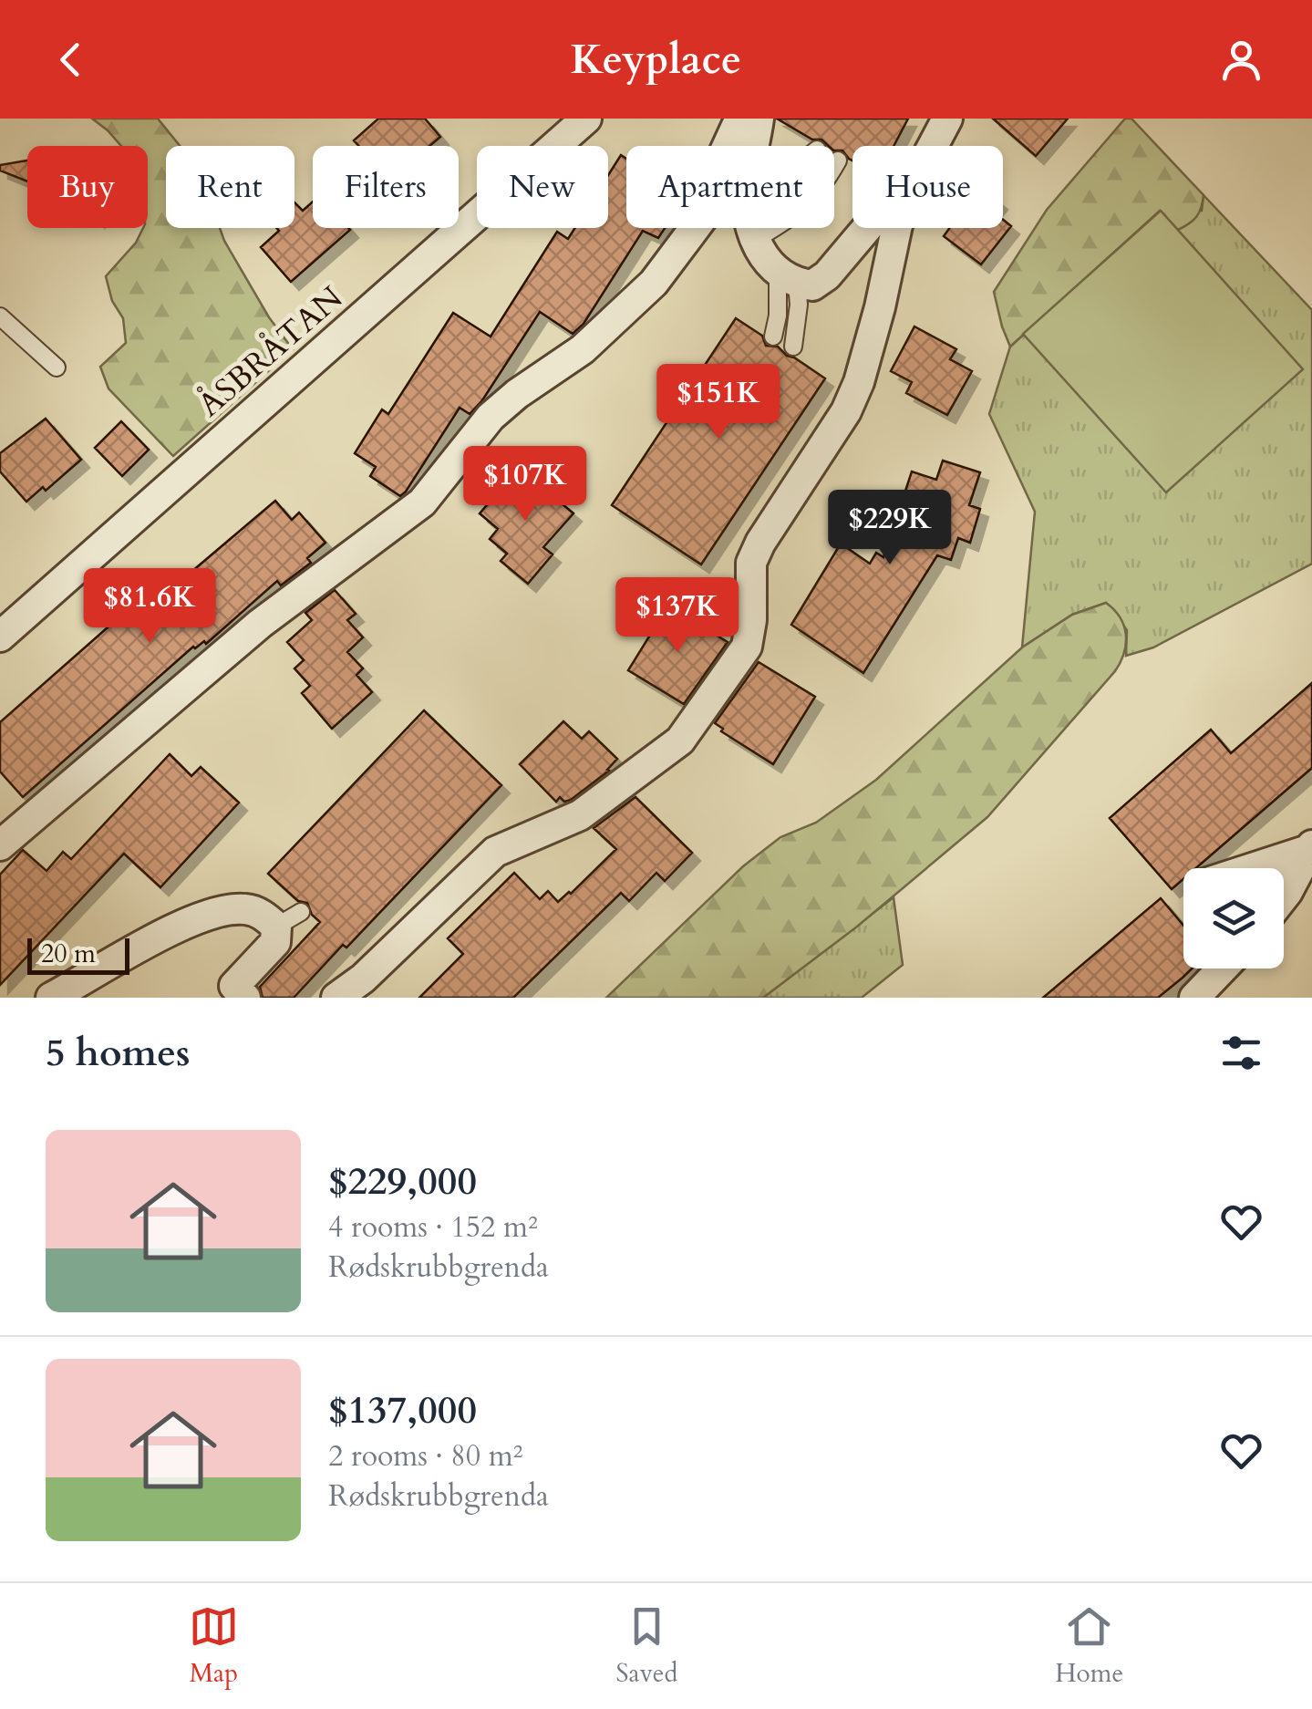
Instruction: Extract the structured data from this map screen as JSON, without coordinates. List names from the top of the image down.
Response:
{
  "streets": {
    "street": ["ÅSBRÅTAN"]
  },
  "scale_bar": "20 m",
  "page": {
    "header": "Keyplace",
    "chip": [
      "Buy",
      "Rent",
      "Filters",
      "New",
      "Apartment",
      "House"
    ],
    "price": [
      "$151K",
      "$107K",
      "$229K",
      "$81.6K",
      "$137K"
    ],
    "scale": "20 m",
    "heading": "5 homes",
    "list": [
      {
        "name": "$229,000",
        "note": "4 rooms · 152 m² · Rødskrubbgrenda"
      },
      {
        "name": "$137,000",
        "note": "2 rooms · 80 m² · Rødskrubbgrenda"
      }
    ],
    "tabs": ["Map", "Saved", "Home"]
  }
}
